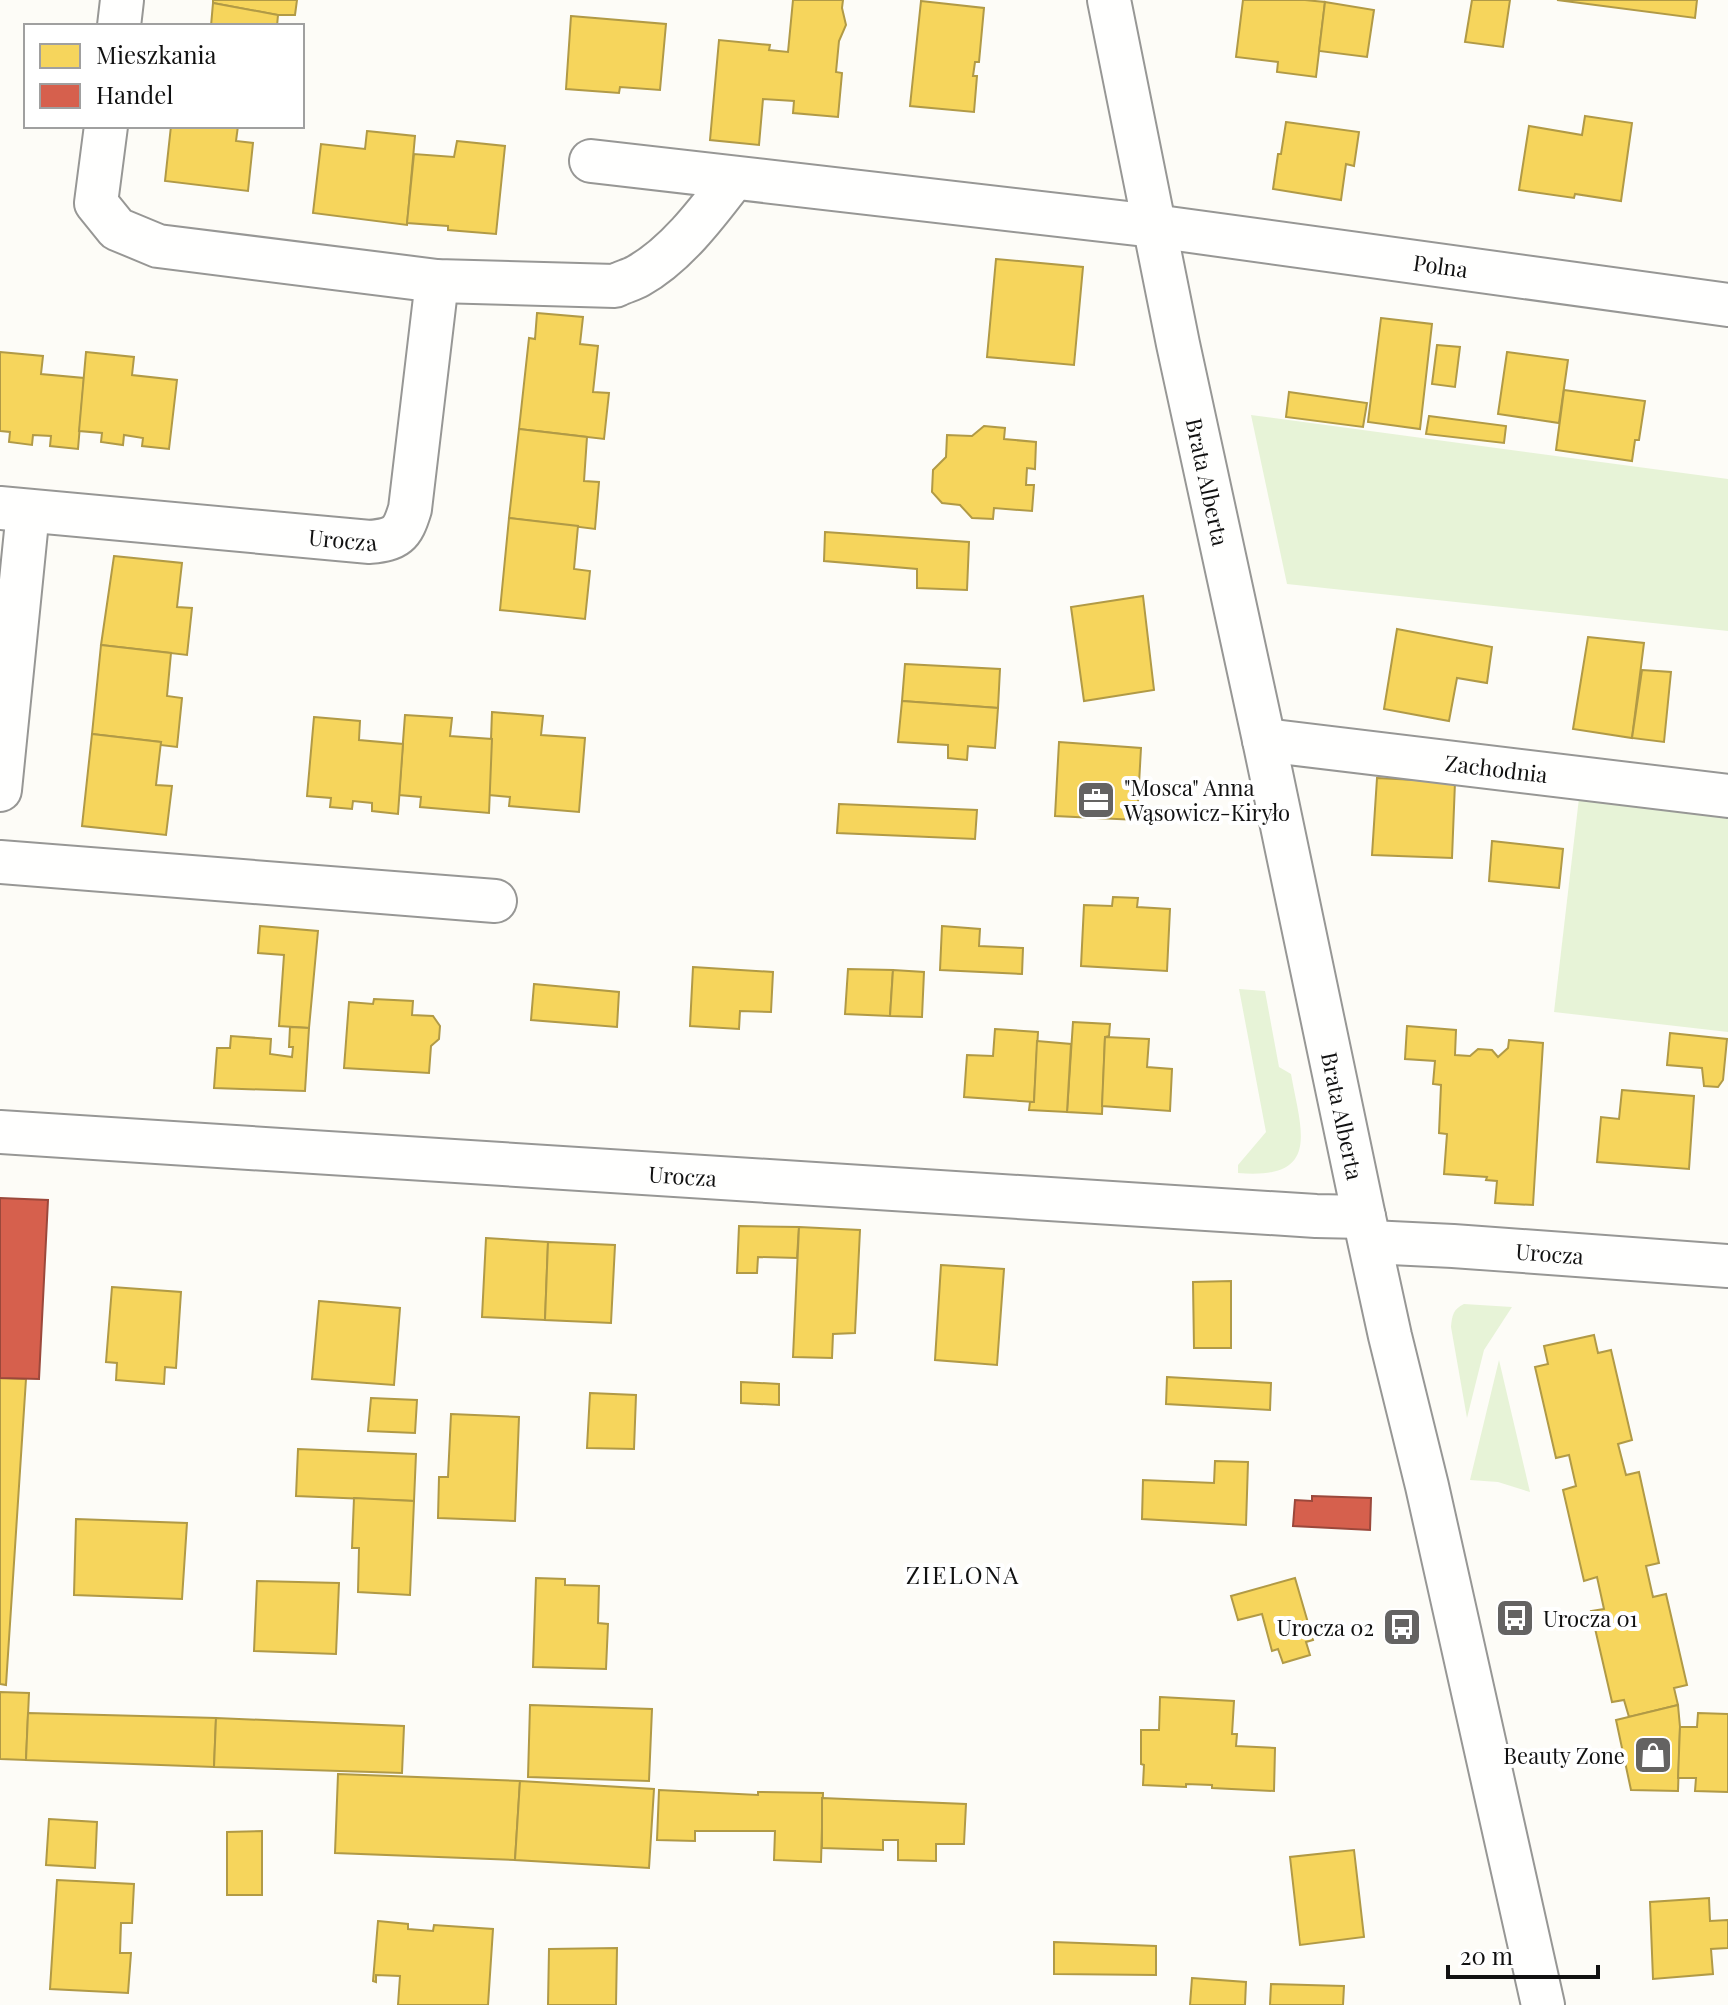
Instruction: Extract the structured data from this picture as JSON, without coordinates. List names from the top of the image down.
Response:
{
  "streets": {
    "street": [
      "Polna",
      "Brata Alberta",
      "Urocza",
      "Zachodnia"
    ]
  },
  "crossings": [
    ["Polna", "Brata Alberta"],
    ["Brata Alberta", "Urocza"],
    ["Brata Alberta", "Zachodnia"]
  ],
  "districts": ["ZIELONA"],
  "places": {
    "office": ["\"Mosca\" Anna Wąsowicz-Kiryło"],
    "bus stop": ["Urocza 01", "Urocza 02"],
    "shop": ["Beauty Zone"]
  },
  "legend": ["Mieszkania", "Handel"],
  "scale_bar": "20 m"
}
